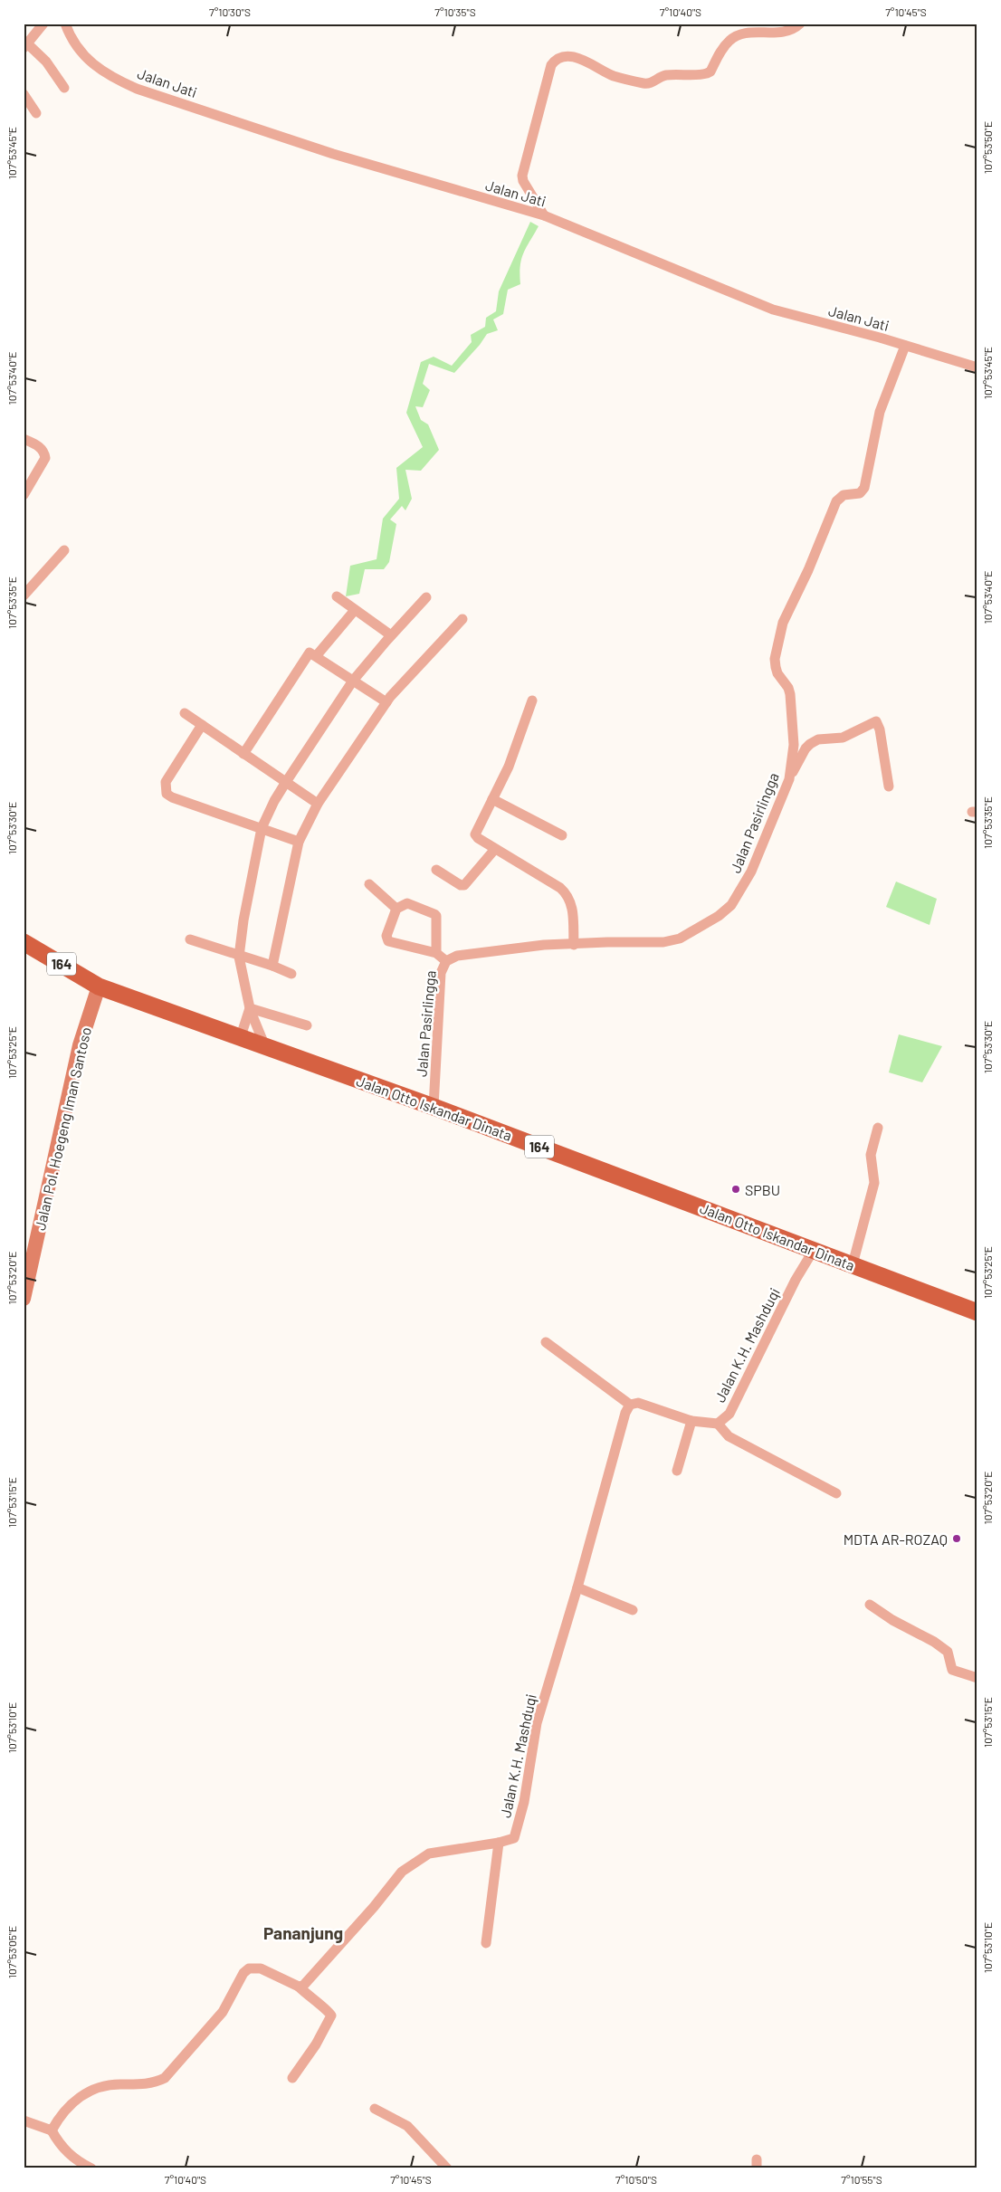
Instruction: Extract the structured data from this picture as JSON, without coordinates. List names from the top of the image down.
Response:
{
  "streets": {
    "main road": ["164", "Jalan Otto Iskandar Dinata"],
    "street": [
      "Jalan Jati",
      "Jalan Pasirlingga",
      "Jalan Pol. Hoegeng Iman Santoso",
      "Jalan K.H. Mashduqi"
    ]
  },
  "crossings": [
    ["Jalan Jati", "Jalan Pasirlingga"],
    ["Jalan Pasirlingga", "Jalan Otto Iskandar Dinata"],
    ["Jalan Otto Iskandar Dinata", "Jalan Pol. Hoegeng Iman Santoso"],
    ["Jalan Otto Iskandar Dinata", "Jalan K.H. Mashduqi"]
  ],
  "districts": ["Pananjung"],
  "places": ["SPBU", "MDTA AR-ROZAQ"],
  "coordinates": [
    "7°10'30\"S",
    "7°10'35\"S",
    "7°10'40\"S",
    "7°10'45\"S",
    "107°53'50\"E",
    "107°53'45\"E",
    "107°53'40\"E",
    "107°53'35\"E",
    "107°53'30\"E",
    "107°53'25\"E",
    "107°53'20\"E",
    "107°53'15\"E",
    "107°53'10\"E",
    "107°53'05\"E",
    "7°10'50\"S",
    "7°10'55\"S"
  ]
}
